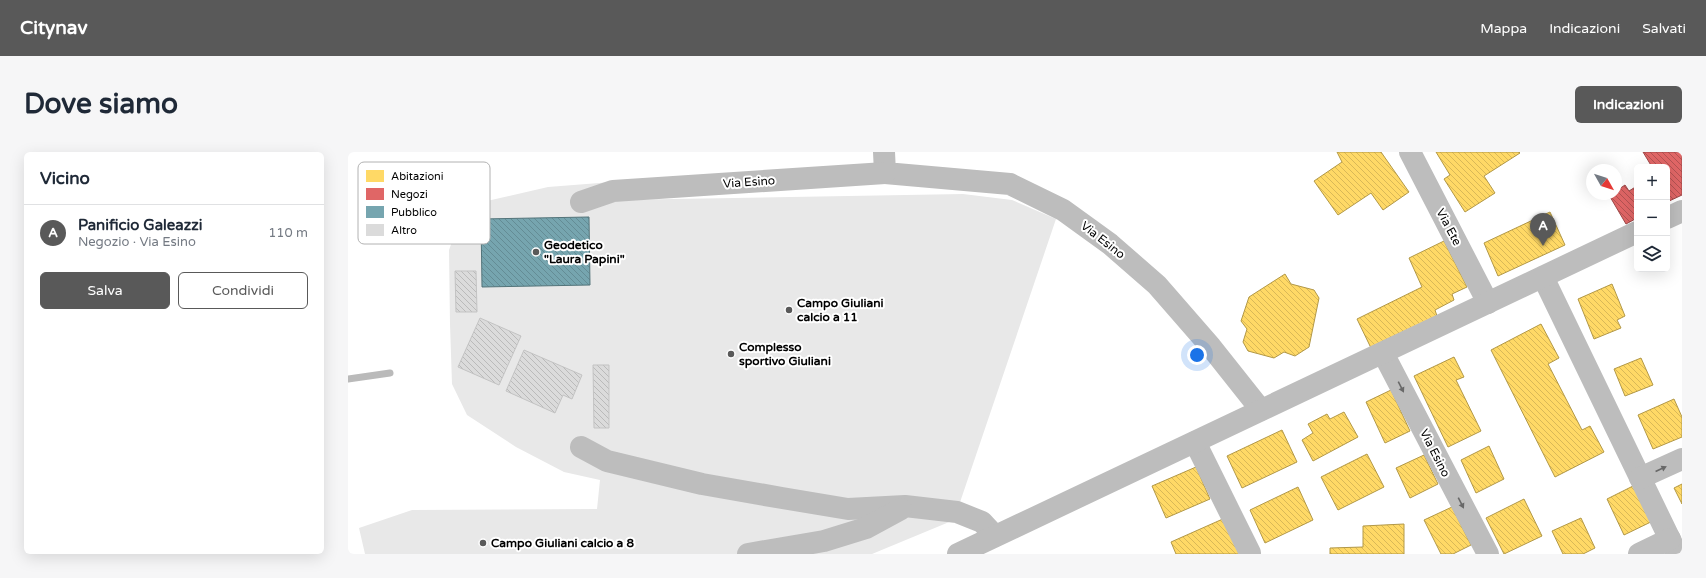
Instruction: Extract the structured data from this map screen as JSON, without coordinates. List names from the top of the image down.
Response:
{
  "streets": {
    "street": ["Via Esino", "Via Ete"]
  },
  "places": [
    "Geodetico \"Laura Papini\"",
    "Campo Giuliani calcio a 11",
    "Complesso sportivo Giuliani",
    "Campo Giuliani calcio a 8"
  ],
  "legend": [
    "Abitazioni",
    "Negozi",
    "Pubblico",
    "Altro"
  ],
  "north": "bottom right",
  "page": {
    "header": "Citynav",
    "nav": ["Mappa", "Indicazioni", "Salvati"],
    "buttons": [
      "Indicazioni",
      ["Salva", "Condividi"]
    ],
    "title": "Dove siamo",
    "heading": "Vicino",
    "map_buttons": ["+", "−"],
    "list": [
      {
        "mark": "A",
        "name": "Panificio Galeazzi",
        "note": "Negozio · Via Esino",
        "value": "110 m"
      }
    ],
    "pins": "A"
  }
}
